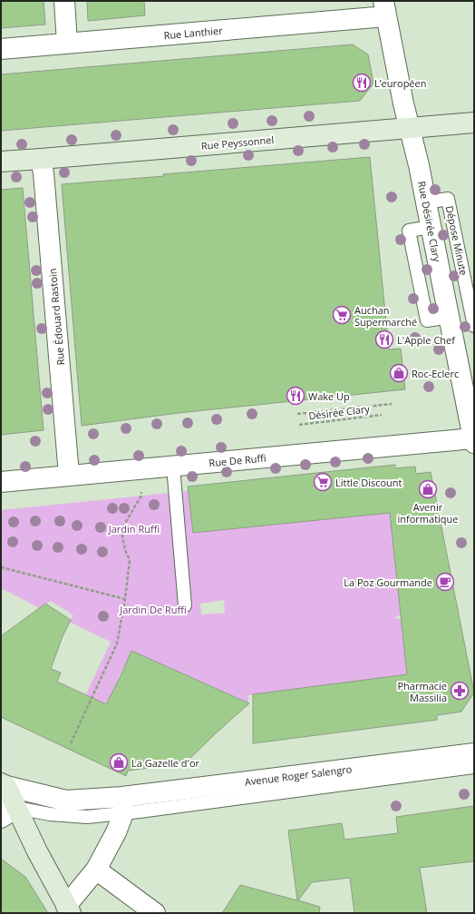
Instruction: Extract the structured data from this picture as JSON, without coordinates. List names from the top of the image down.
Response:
{
  "streets": {
    "street": [
      "Rue Lanthier",
      "Rue Peyssonnel",
      "Rue Désirée Clary",
      "Rue Édouard Rastoin",
      "Rue De Ruffi",
      "Avenue Roger Salengro"
    ],
    "lane": ["Dépose Minute"],
    "path": ["Désirée Clary"]
  },
  "crossings": [
    ["Rue Lanthier", "Rue Désirée Clary"],
    ["Rue Peyssonnel", "Rue Désirée Clary"],
    ["Rue Peyssonnel", "Rue Édouard Rastoin"],
    ["Rue Désirée Clary", "Dépose Minute"],
    ["Rue Désirée Clary", "Rue De Ruffi"],
    ["Rue Édouard Rastoin", "Rue De Ruffi"]
  ],
  "parks": ["Jardin Ruffi", "Jardin De Ruffi"],
  "places": {
    "restaurant": ["L’européen", "L'Apple Chef", "Wake Up"],
    "supermarket": ["Auchan Supermarché", "Little Discount"],
    "shop": ["Roc-Eclerc", "Avenir informatique", "La Gazelle d'or"],
    "cafe": ["La Poz Gourmande"],
    "pharmacy": ["Pharmacie Massilia"]
  }
}
